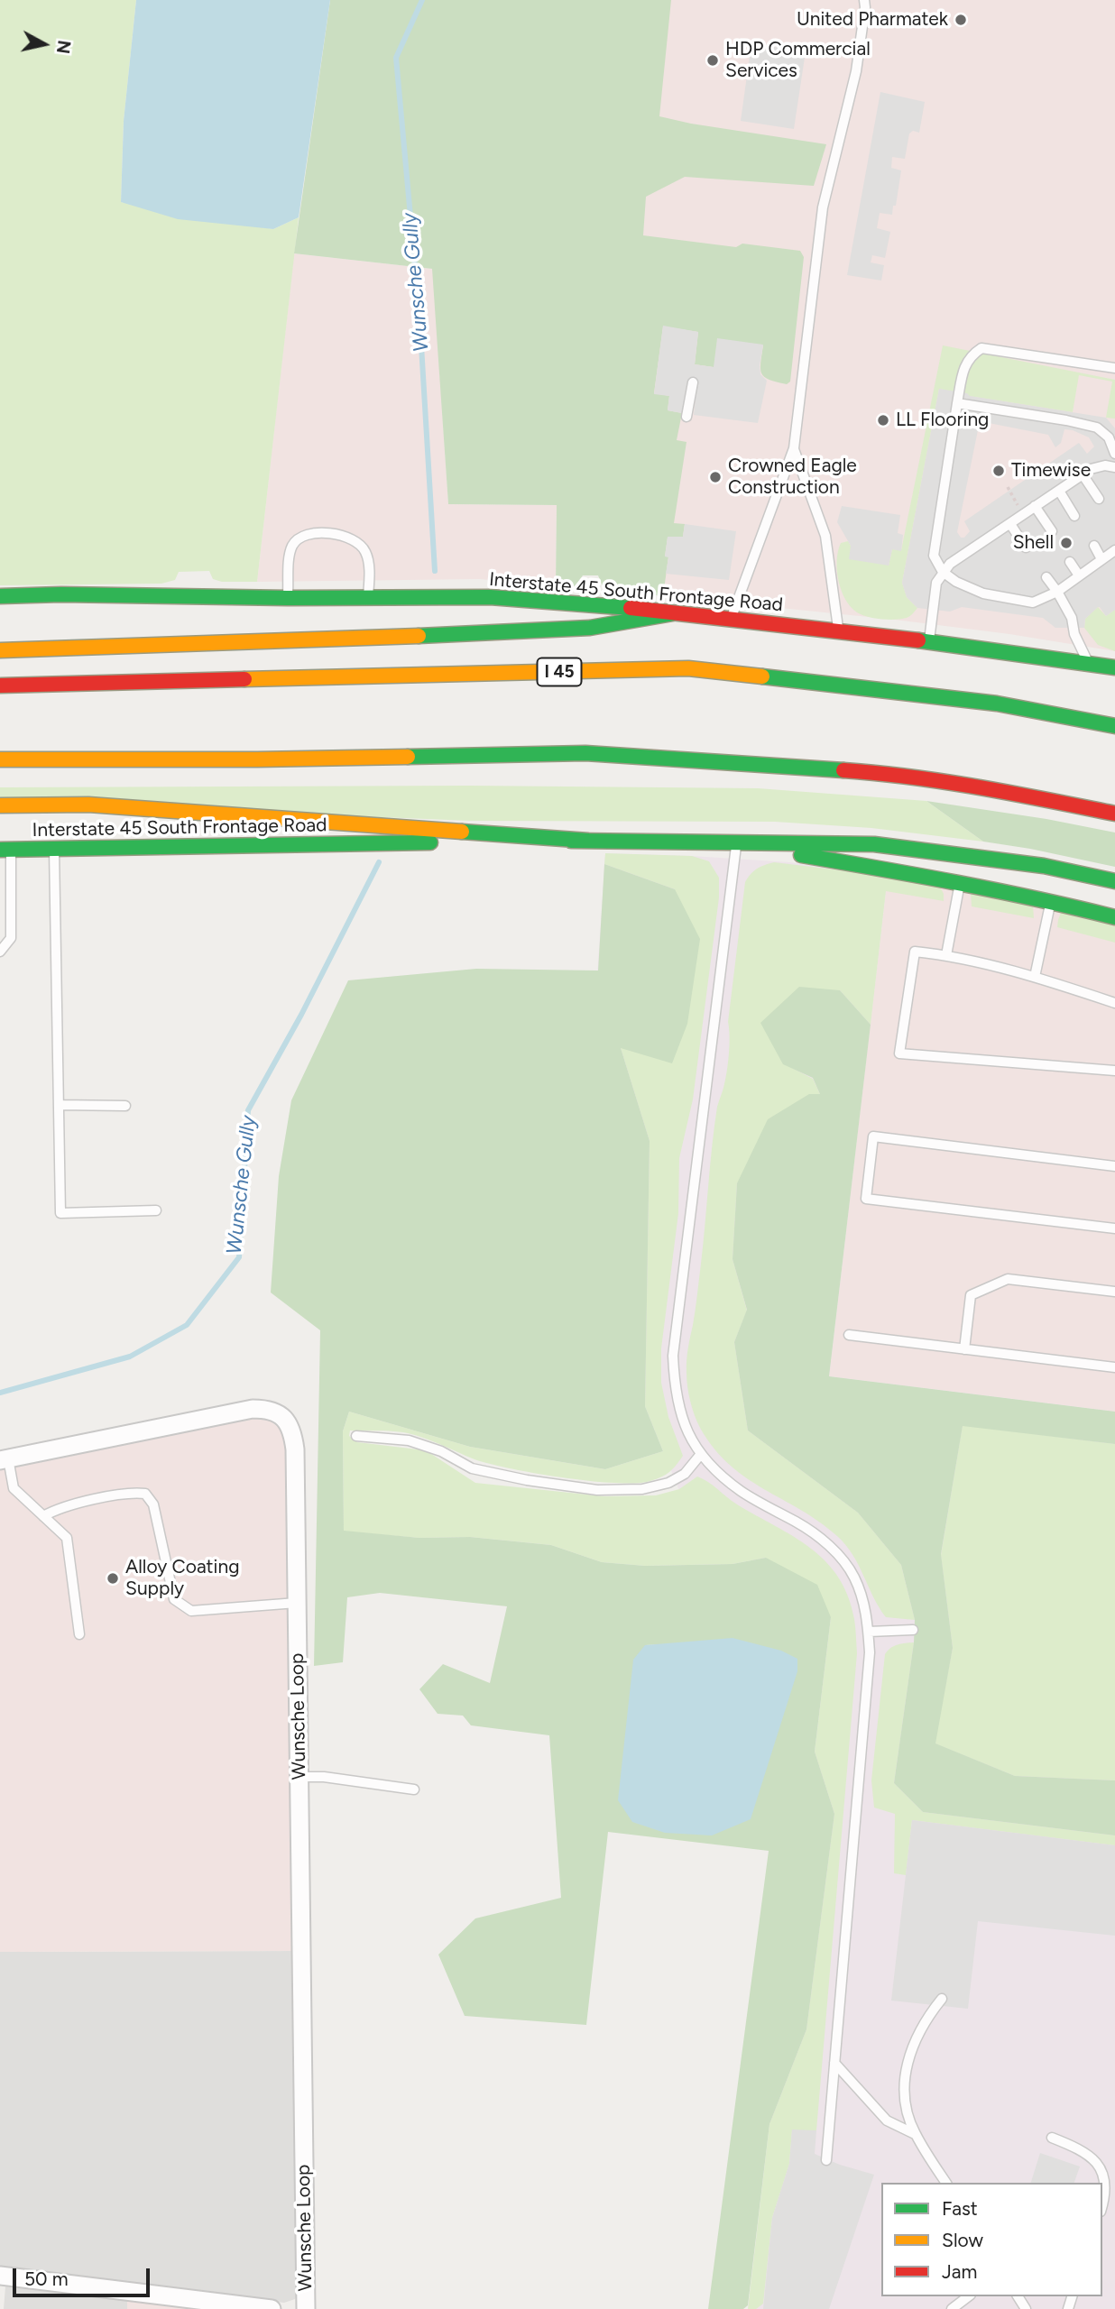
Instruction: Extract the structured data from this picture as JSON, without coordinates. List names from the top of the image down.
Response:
{
  "streets": {
    "main road": ["Interstate 45 South Frontage Road", "I 45"],
    "street": ["Wunsche Loop"]
  },
  "water": ["Wunsche Gully"],
  "places": [
    "United Pharmatek",
    "HDP Commercial Services",
    "LL Flooring",
    "Timewise",
    "Crowned Eagle Construction",
    "Shell",
    "Alloy Coating Supply"
  ],
  "legend": ["Fast", "Slow", "Jam"],
  "scale_bar": "50 m",
  "north": "right"
}
